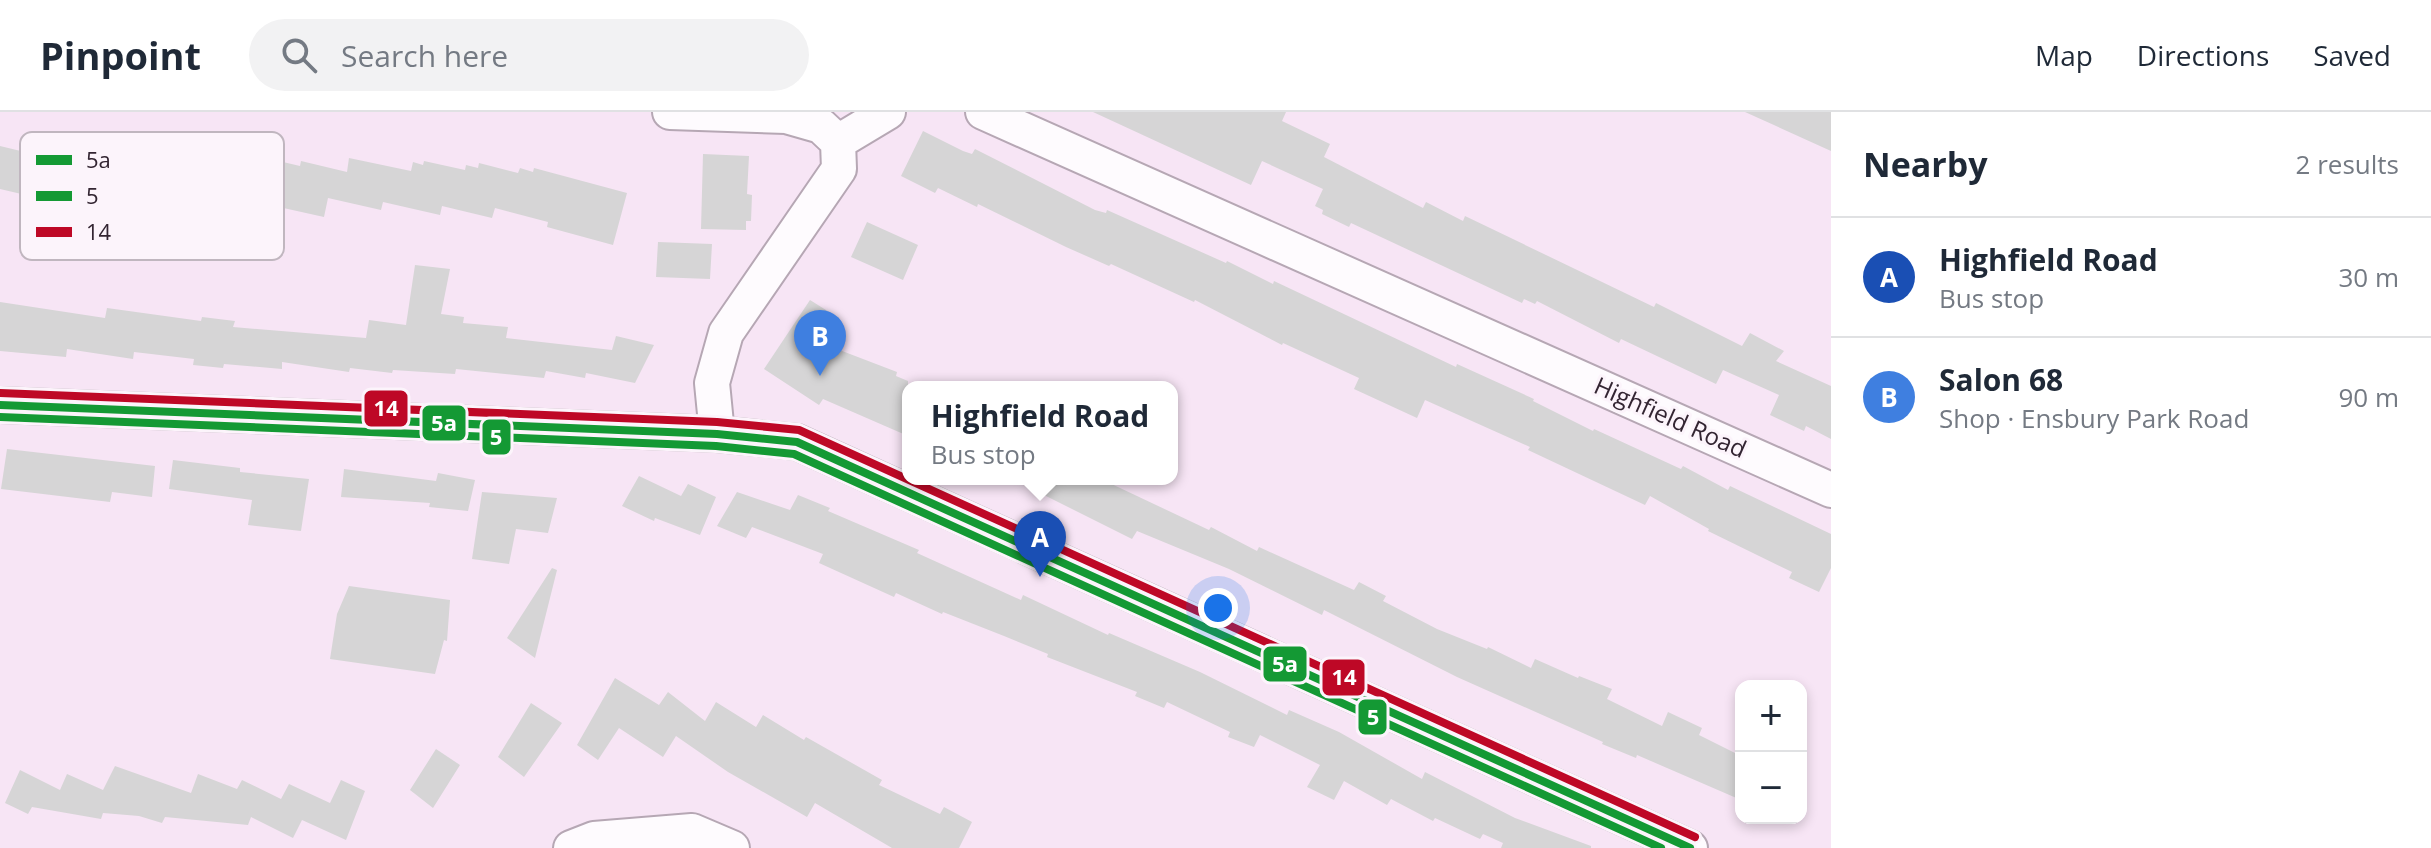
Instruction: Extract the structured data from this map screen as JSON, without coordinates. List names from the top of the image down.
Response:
{
  "streets": {
    "street": ["Highfield Road"]
  },
  "lines": ["transit line 14", "transit line 5a", "transit line 5"],
  "legend": ["5a", "5", "14"],
  "page": {
    "header": "Pinpoint",
    "search": "Search here",
    "nav": ["Map", "Directions", "Saved"],
    "heading": ["Nearby", "2 results"],
    "list": [
      {
        "mark": "A",
        "name": "Highfield Road",
        "note": "Bus stop",
        "value": "30 m"
      },
      {
        "mark": "B",
        "name": "Salon 68",
        "note": "Shop · Ensbury Park Road",
        "value": "90 m"
      }
    ],
    "pins": ["B", "A"],
    "popup": ["Highfield Road", "Bus stop"],
    "map_buttons": ["+", "−"]
  }
}
